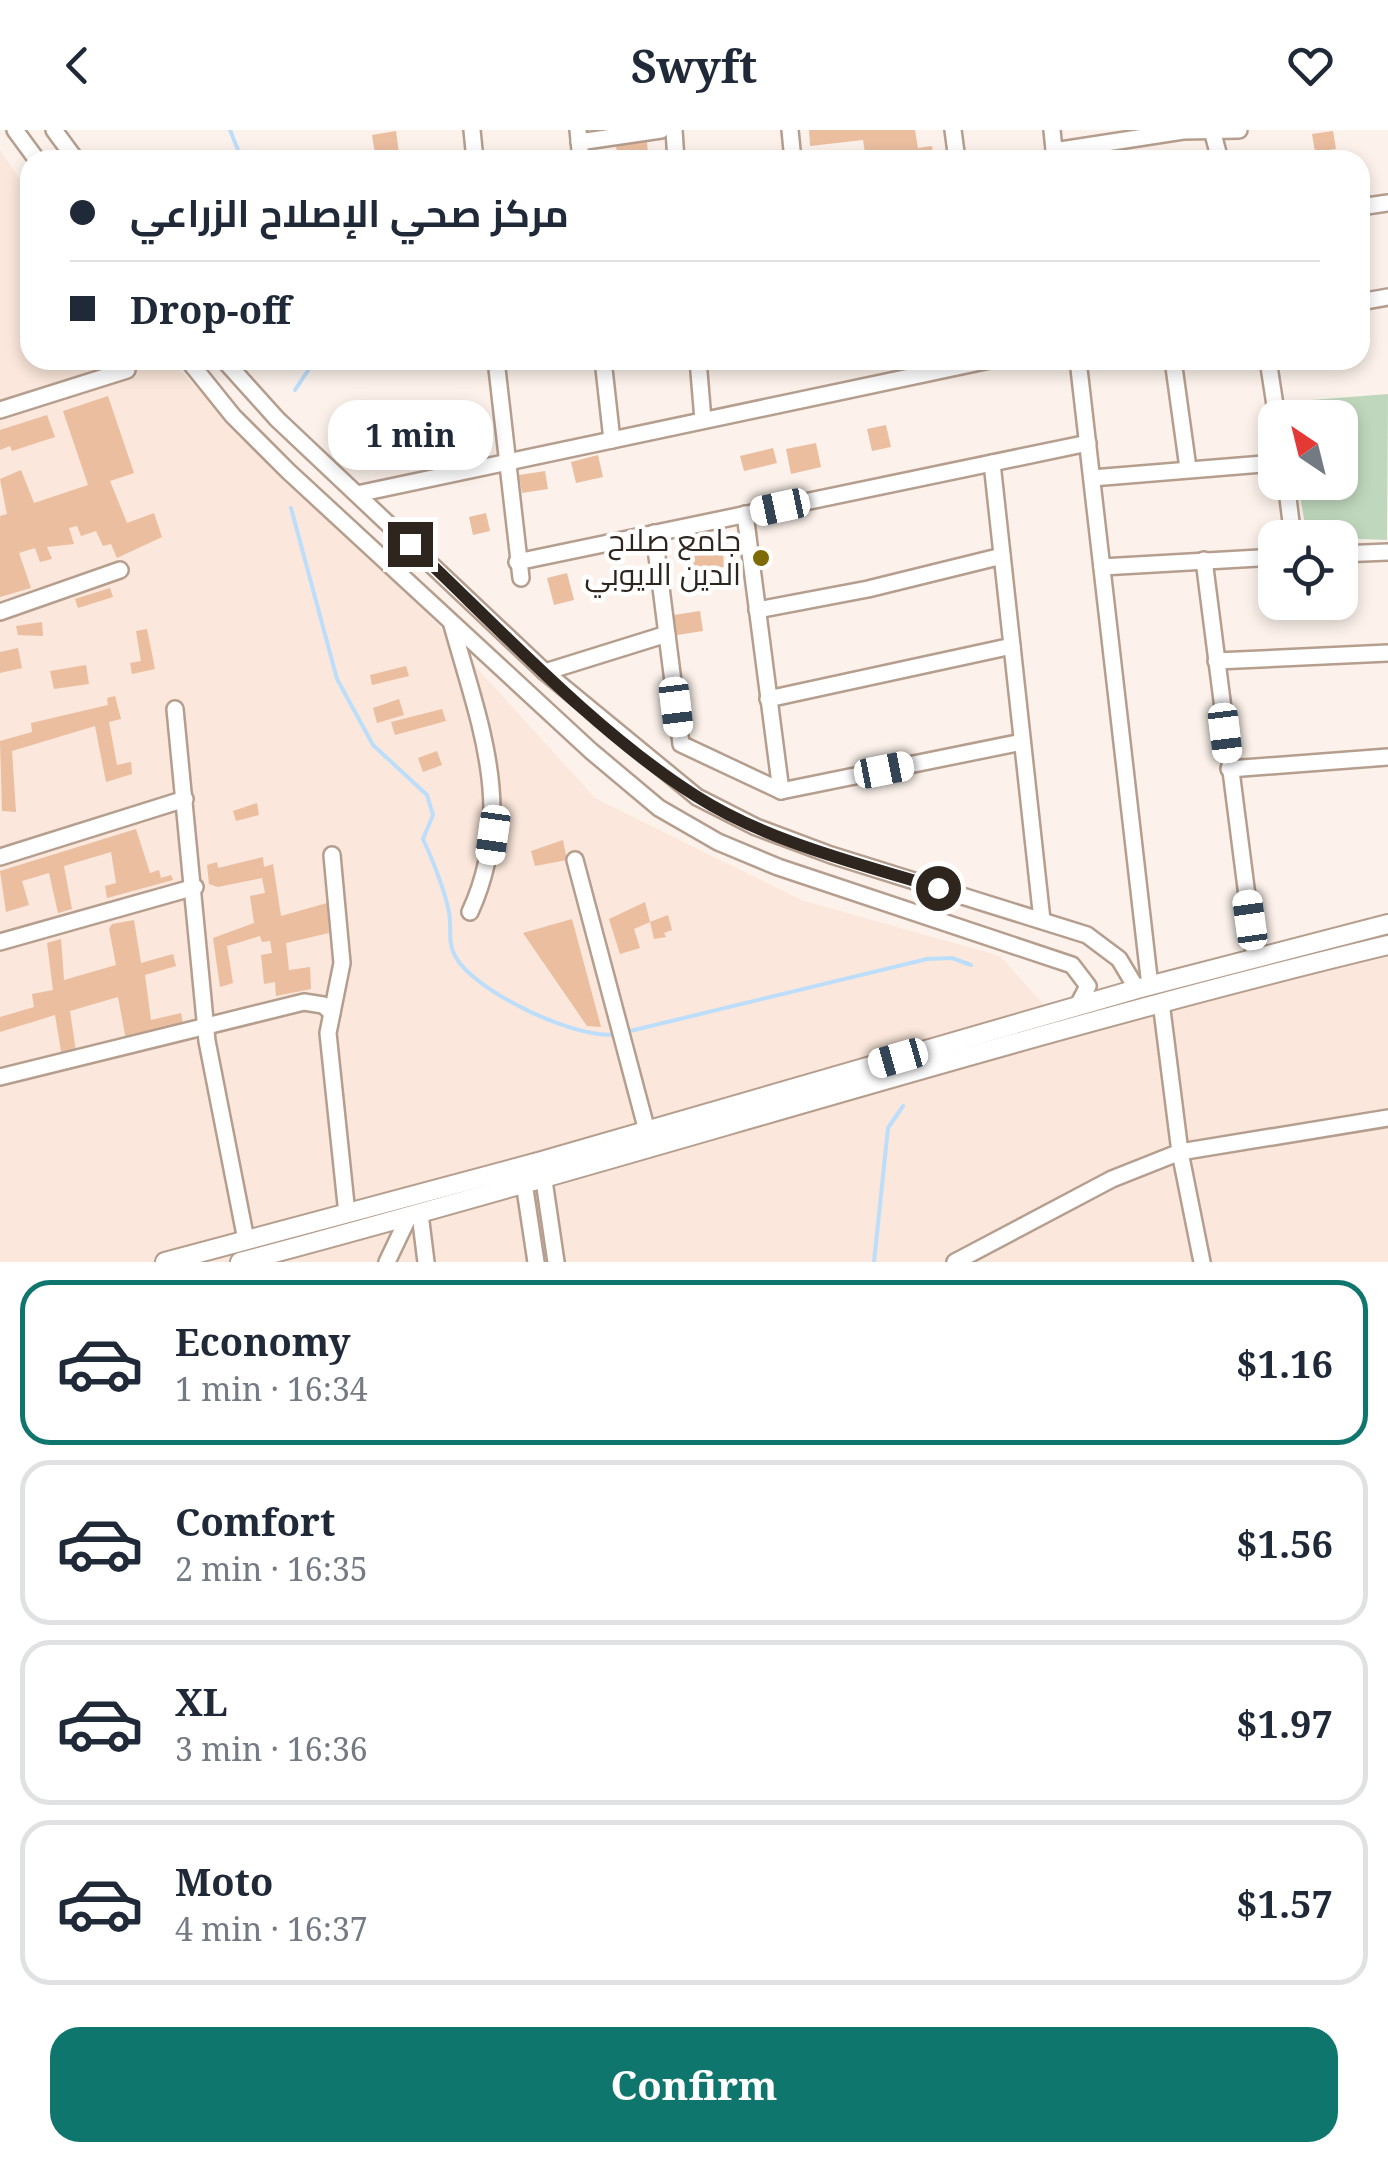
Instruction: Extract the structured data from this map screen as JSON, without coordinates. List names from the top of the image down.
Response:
{
  "places": ["جامع صلاح الدين الايوبي"],
  "north": "top left",
  "page": {
    "header": "Swyft",
    "banner": ["مركز صحي الإصلاح الزراعي", "Drop-off"],
    "bubble": "1 min",
    "list": [
      {
        "name": "Economy",
        "note": "1 min · 16:34",
        "value": "$1.16"
      },
      {
        "name": "Comfort",
        "note": "2 min · 16:35",
        "value": "$1.56"
      },
      {
        "name": "XL",
        "note": "3 min · 16:36",
        "value": "$1.97"
      },
      {
        "name": "Moto",
        "note": "4 min · 16:37",
        "value": "$1.57"
      }
    ],
    "buttons": "Confirm"
  }
}
